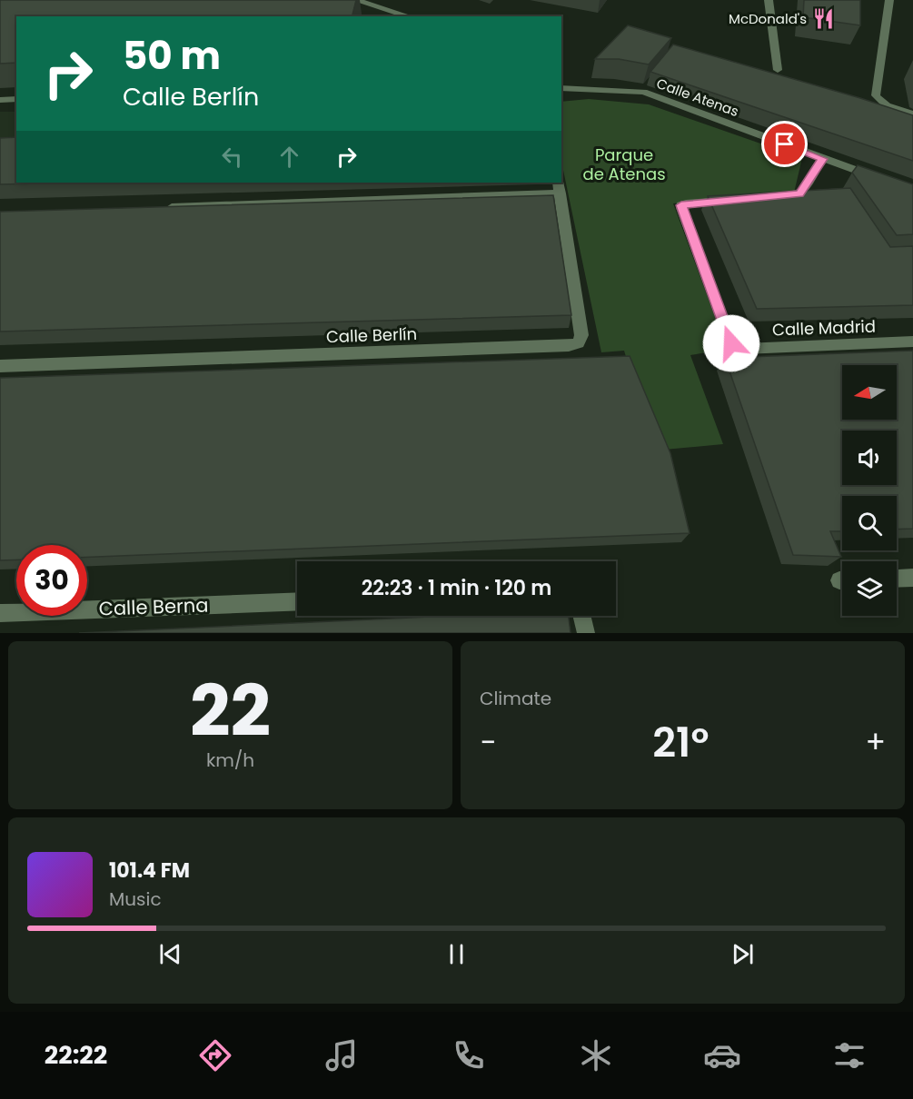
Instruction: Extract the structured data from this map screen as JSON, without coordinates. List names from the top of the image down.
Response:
{
  "streets": {
    "street": [
      "Calle Atenas",
      "Calle Madrid",
      "Calle Berlín",
      "Calle Berna"
    ]
  },
  "parks": ["Parque de Atenas"],
  "places": {
    "restaurant": ["McDonald's"]
  },
  "north": "left",
  "page": {
    "turn": ["50 m", "Calle Berlín"],
    "limit": "30",
    "trip": "22:23 · 1 min · 120 m",
    "tile": [
      ["22", "km/h"],
      "Climate"
    ],
    "heat": ["−", "21°", "+"],
    "song": ["101.4 FM", "Music"],
    "tabs": "22:22"
  }
}
